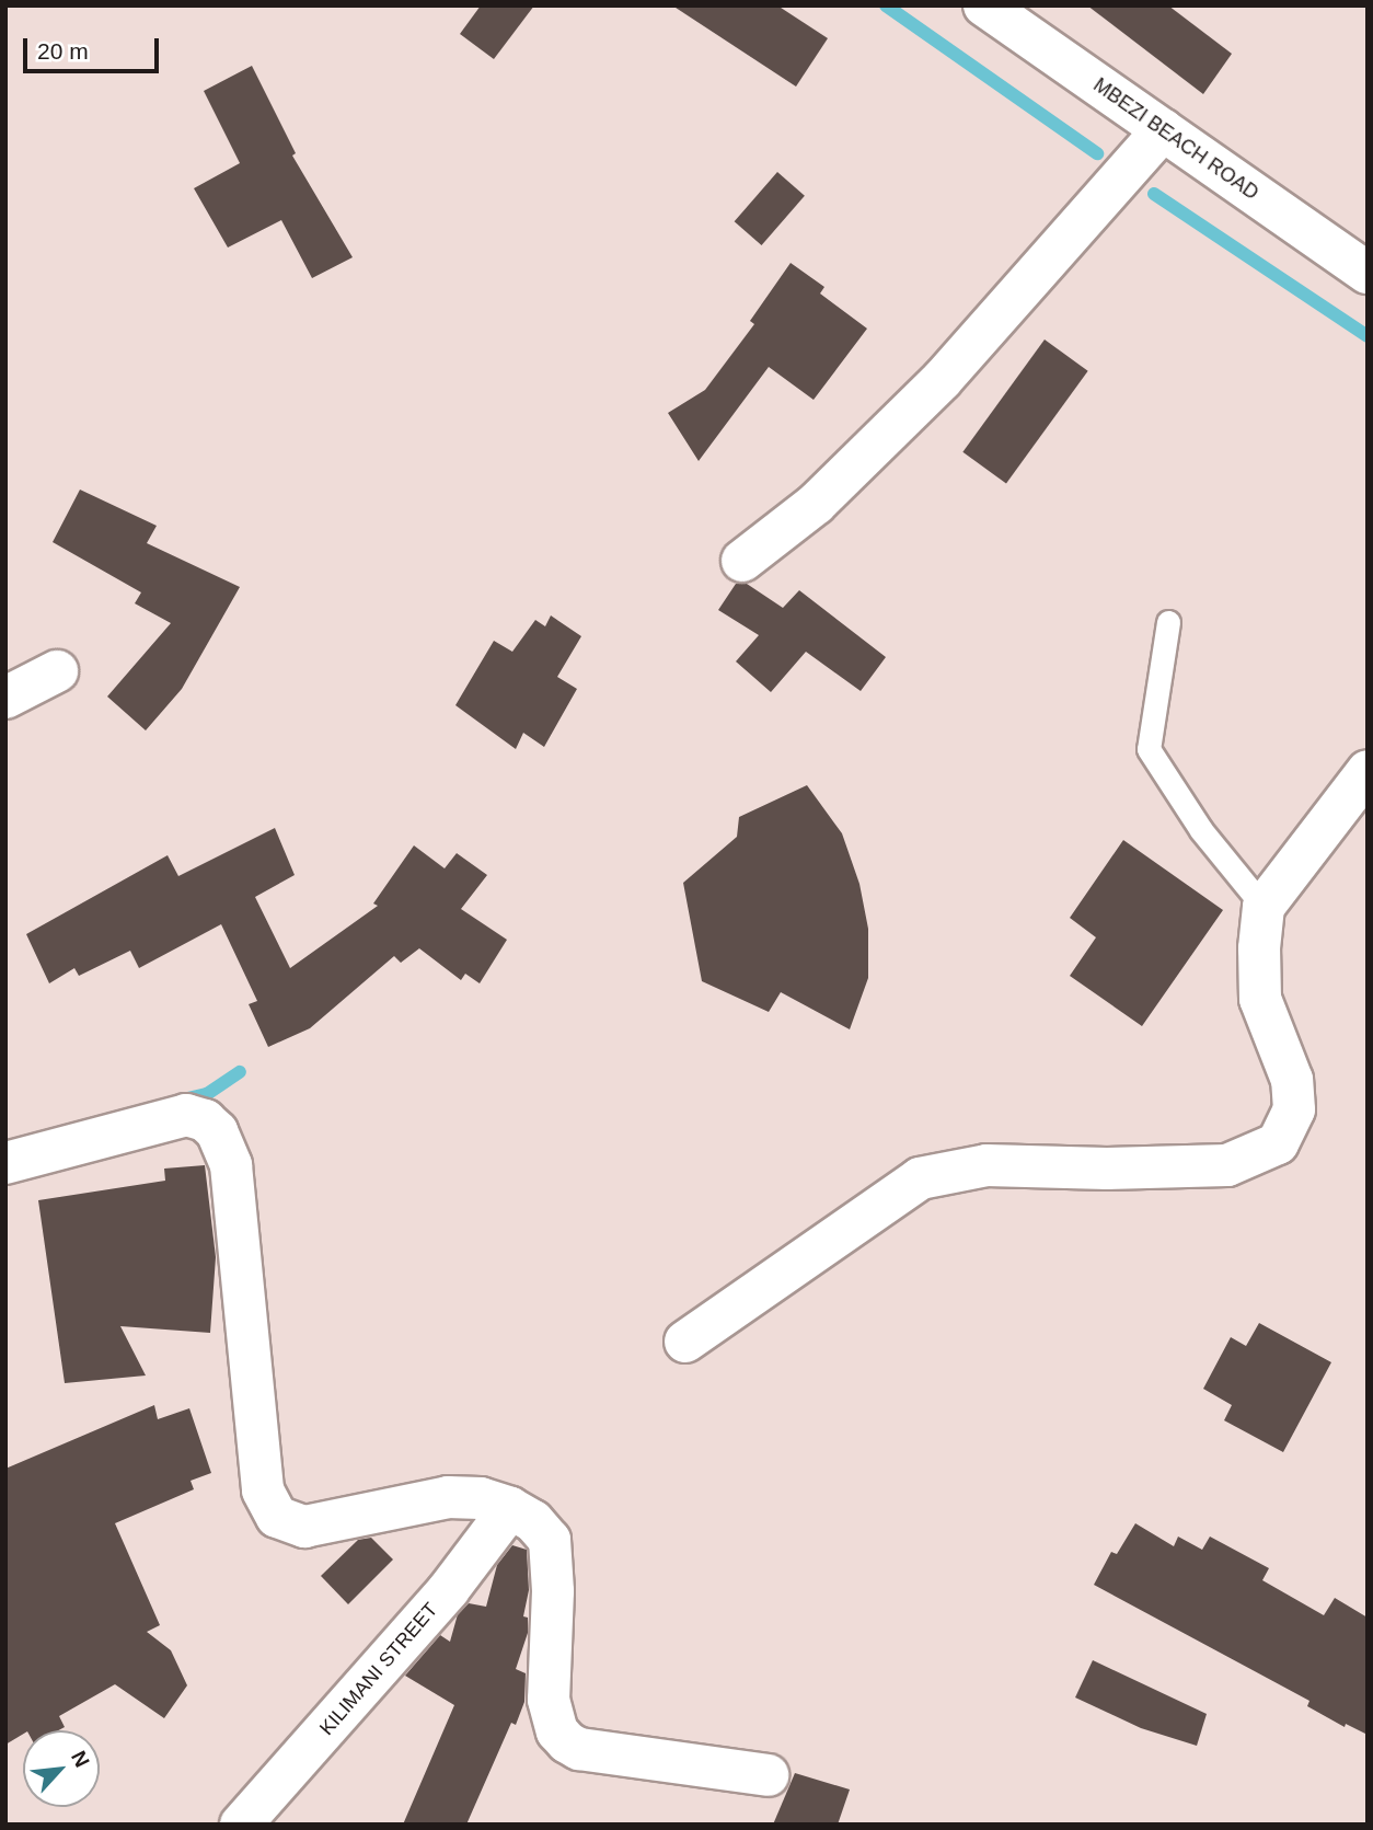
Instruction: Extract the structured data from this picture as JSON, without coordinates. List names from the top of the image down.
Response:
{
  "streets": {
    "street": ["MBEZI BEACH ROAD", "KILIMANI STREET"]
  },
  "scale_bar": "20 m",
  "north": "top right"
}
